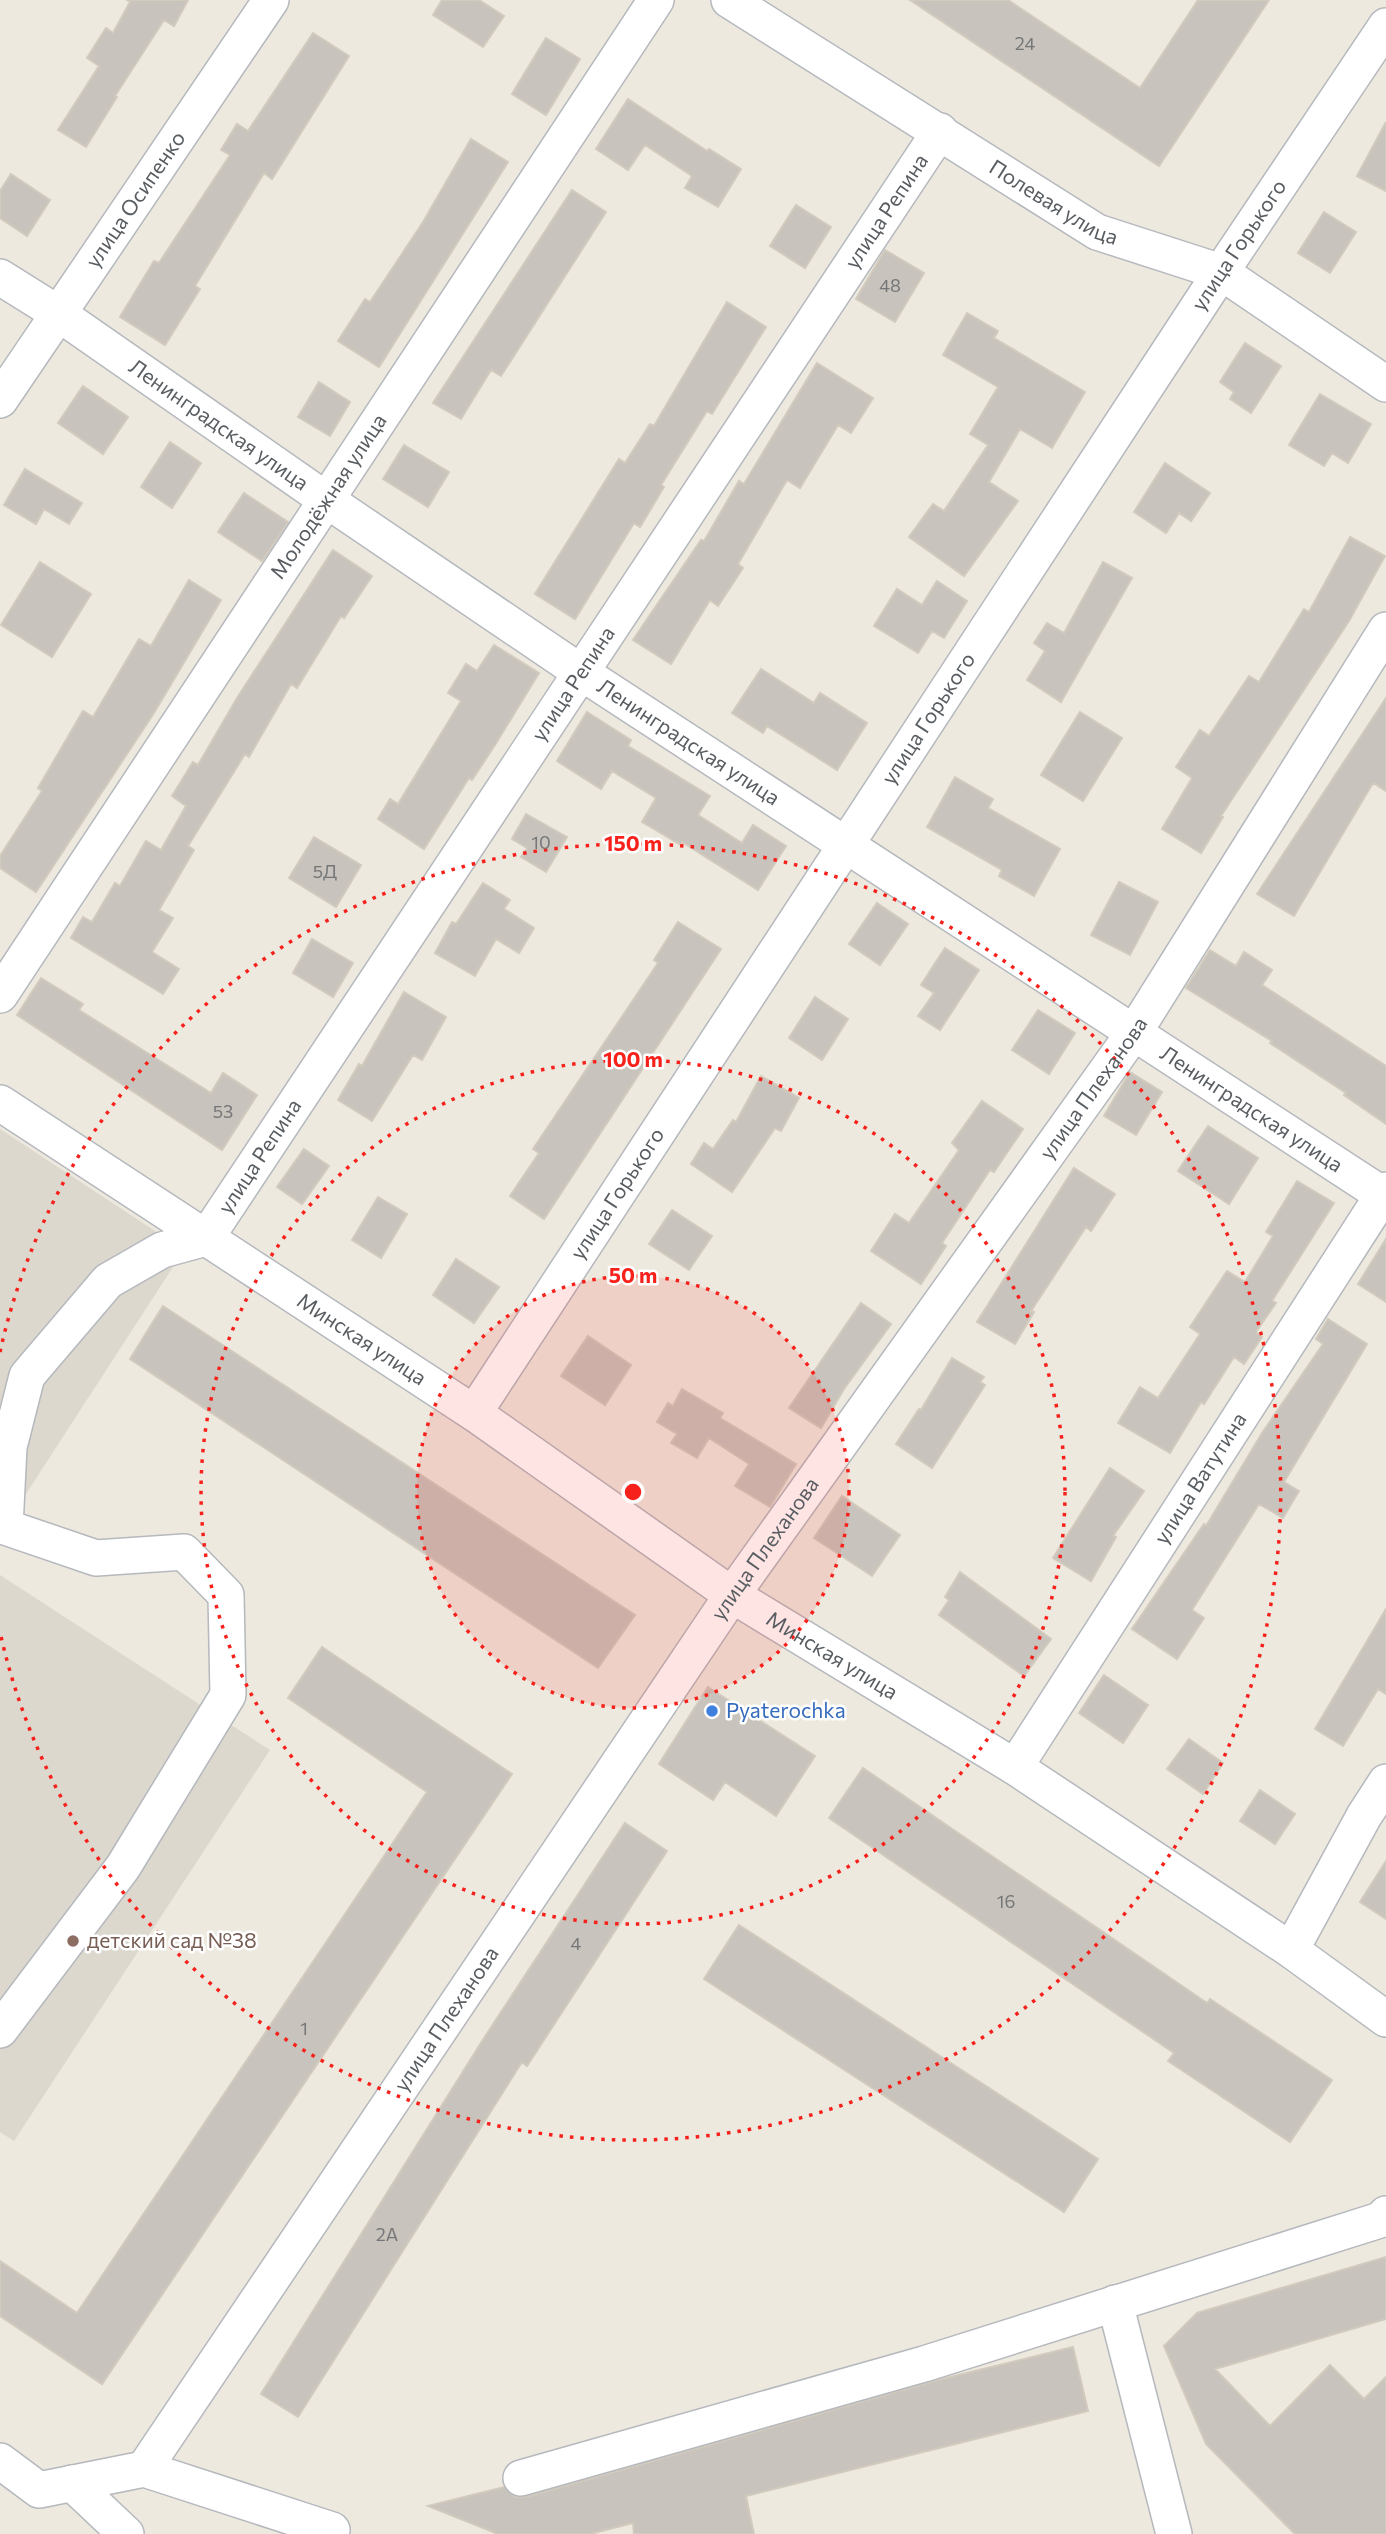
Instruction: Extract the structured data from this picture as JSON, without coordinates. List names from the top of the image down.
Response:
{
  "streets": {
    "street": [
      "улица Осипенко",
      "Полевая улица",
      "улица Репина",
      "улица Горького",
      "Ленинградская улица",
      "Молодёжная улица",
      "улица Плеханова",
      "Минская улица",
      "улица Ватутина"
    ]
  },
  "crossings": [
    ["улица Осипенко", "Ленинградская улица"],
    ["Полевая улица", "улица Репина"],
    ["Полевая улица", "улица Горького"],
    ["улица Репина", "Ленинградская улица"],
    ["улица Репина", "Минская улица"],
    ["улица Горького", "Ленинградская улица"],
    ["улица Горького", "Минская улица"],
    ["Ленинградская улица", "Молодёжная улица"],
    ["Ленинградская улица", "улица Плеханова"],
    ["Ленинградская улица", "улица Ватутина"],
    ["улица Плеханова", "Минская улица"],
    ["Минская улица", "улица Ватутина"]
  ],
  "places": ["Pyaterochka", "детский сад №38"],
  "house_numbers": [
    "24",
    "48",
    "10",
    "5Д",
    "53",
    "16",
    "4",
    "1",
    "2А"
  ],
  "rings": ["150 m", "100 m", "50 m"]
}
